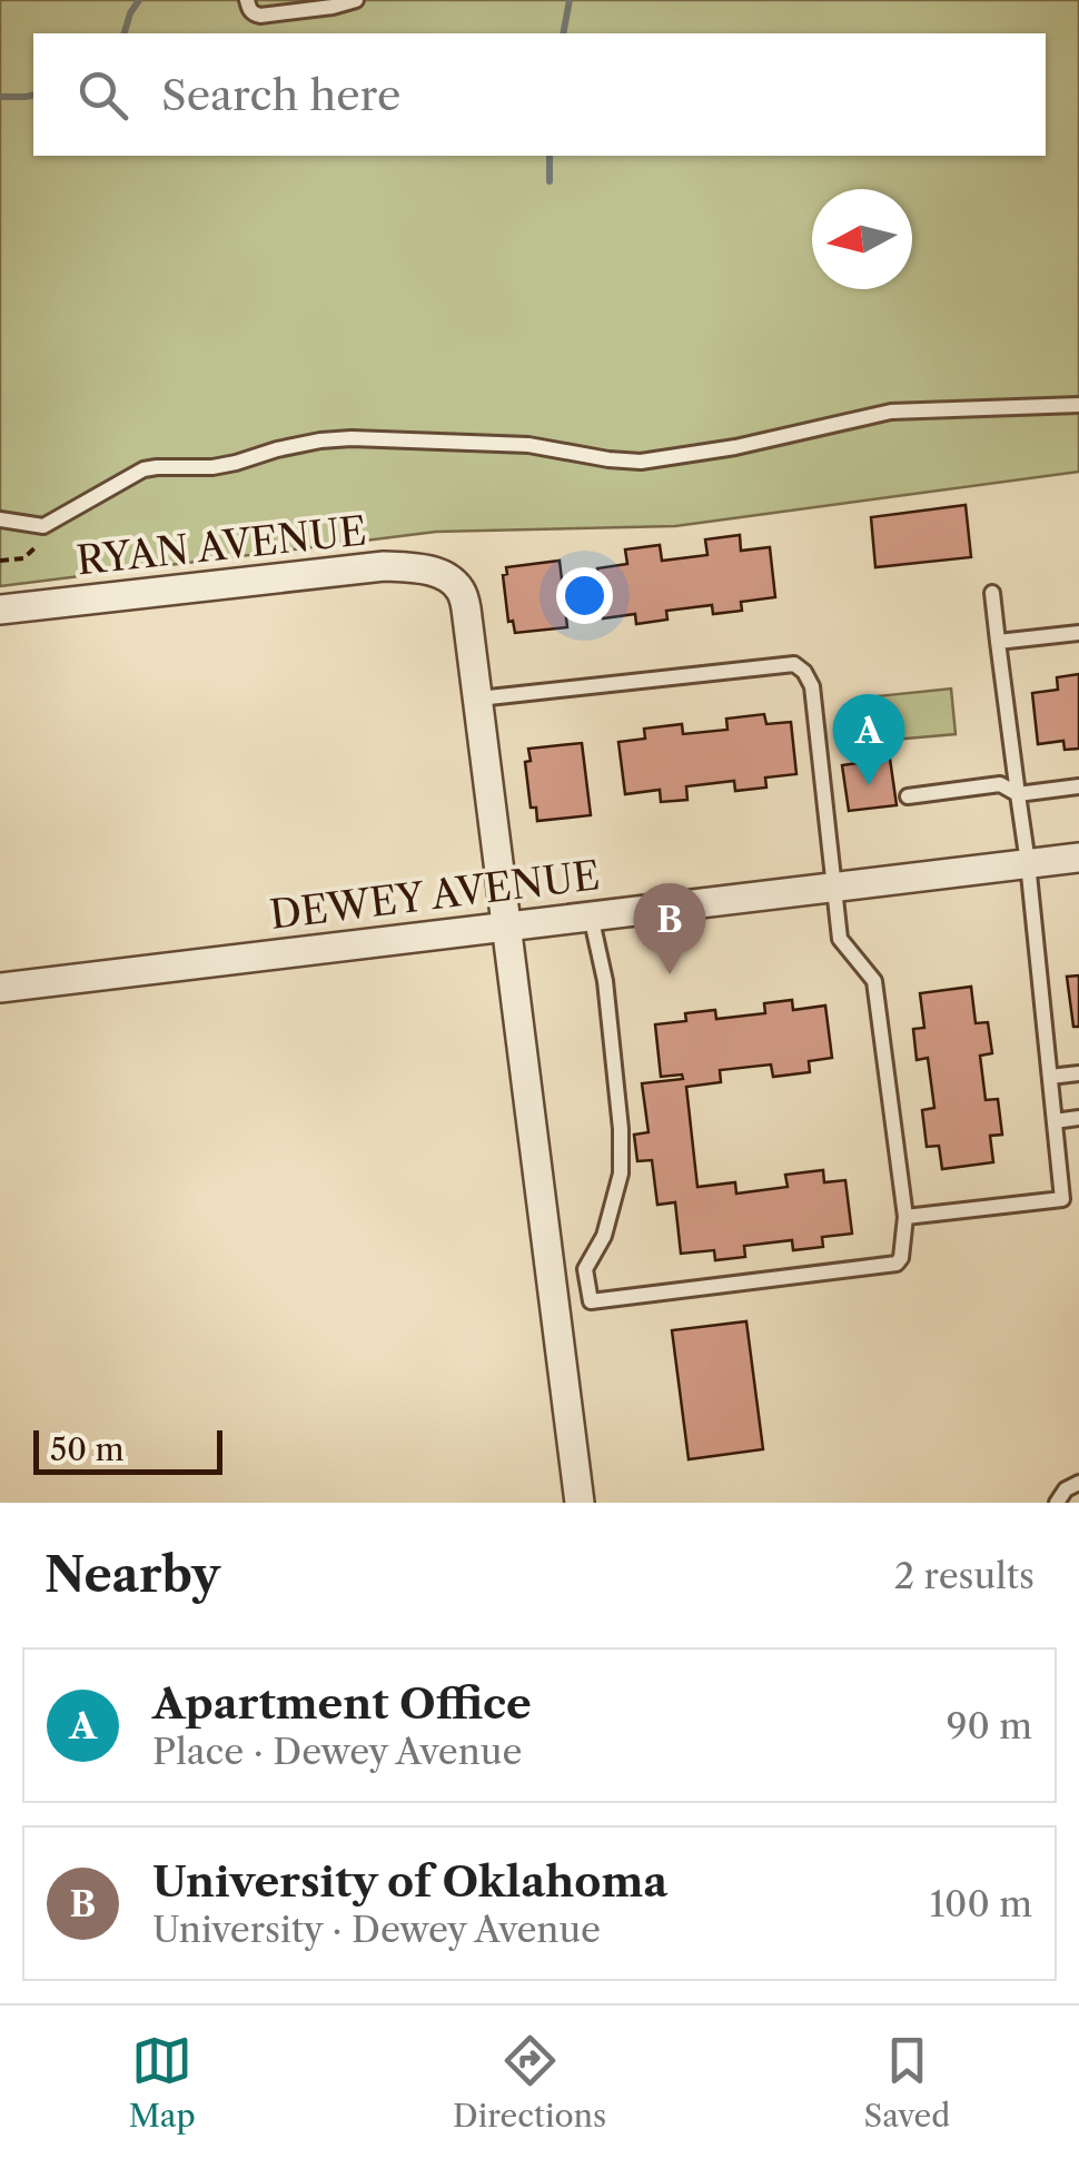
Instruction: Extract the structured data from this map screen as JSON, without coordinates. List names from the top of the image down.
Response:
{
  "streets": {
    "street": ["RYAN AVENUE", "DEWEY AVENUE"]
  },
  "scale_bar": "50 m",
  "north": "left",
  "page": {
    "search": "Search here",
    "pins": ["A", "B"],
    "scale": "50 m",
    "heading": ["Nearby", "2 results"],
    "list": [
      {
        "mark": "A",
        "name": "Apartment Office",
        "note": "Place · Dewey Avenue",
        "value": "90 m"
      },
      {
        "mark": "B",
        "name": "University of Oklahoma",
        "note": "University · Dewey Avenue",
        "value": "100 m"
      }
    ],
    "nav": ["Map", "Directions", "Saved"]
  }
}
